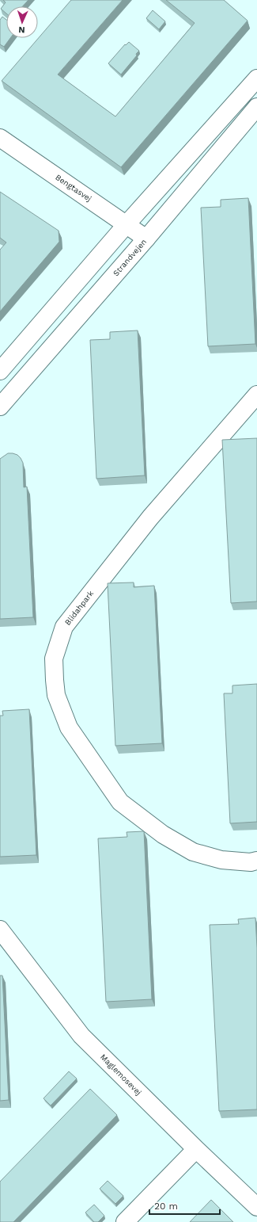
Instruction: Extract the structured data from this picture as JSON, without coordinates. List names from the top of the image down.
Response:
{
  "streets": {
    "street": [
      "Bengtasvej",
      "Strandvejen",
      "Blidahpark",
      "Maglemosevej"
    ]
  },
  "crossings": [
    ["Bengtasvej", "Strandvejen"]
  ],
  "scale_bar": "20 m",
  "north": "bottom"
}
